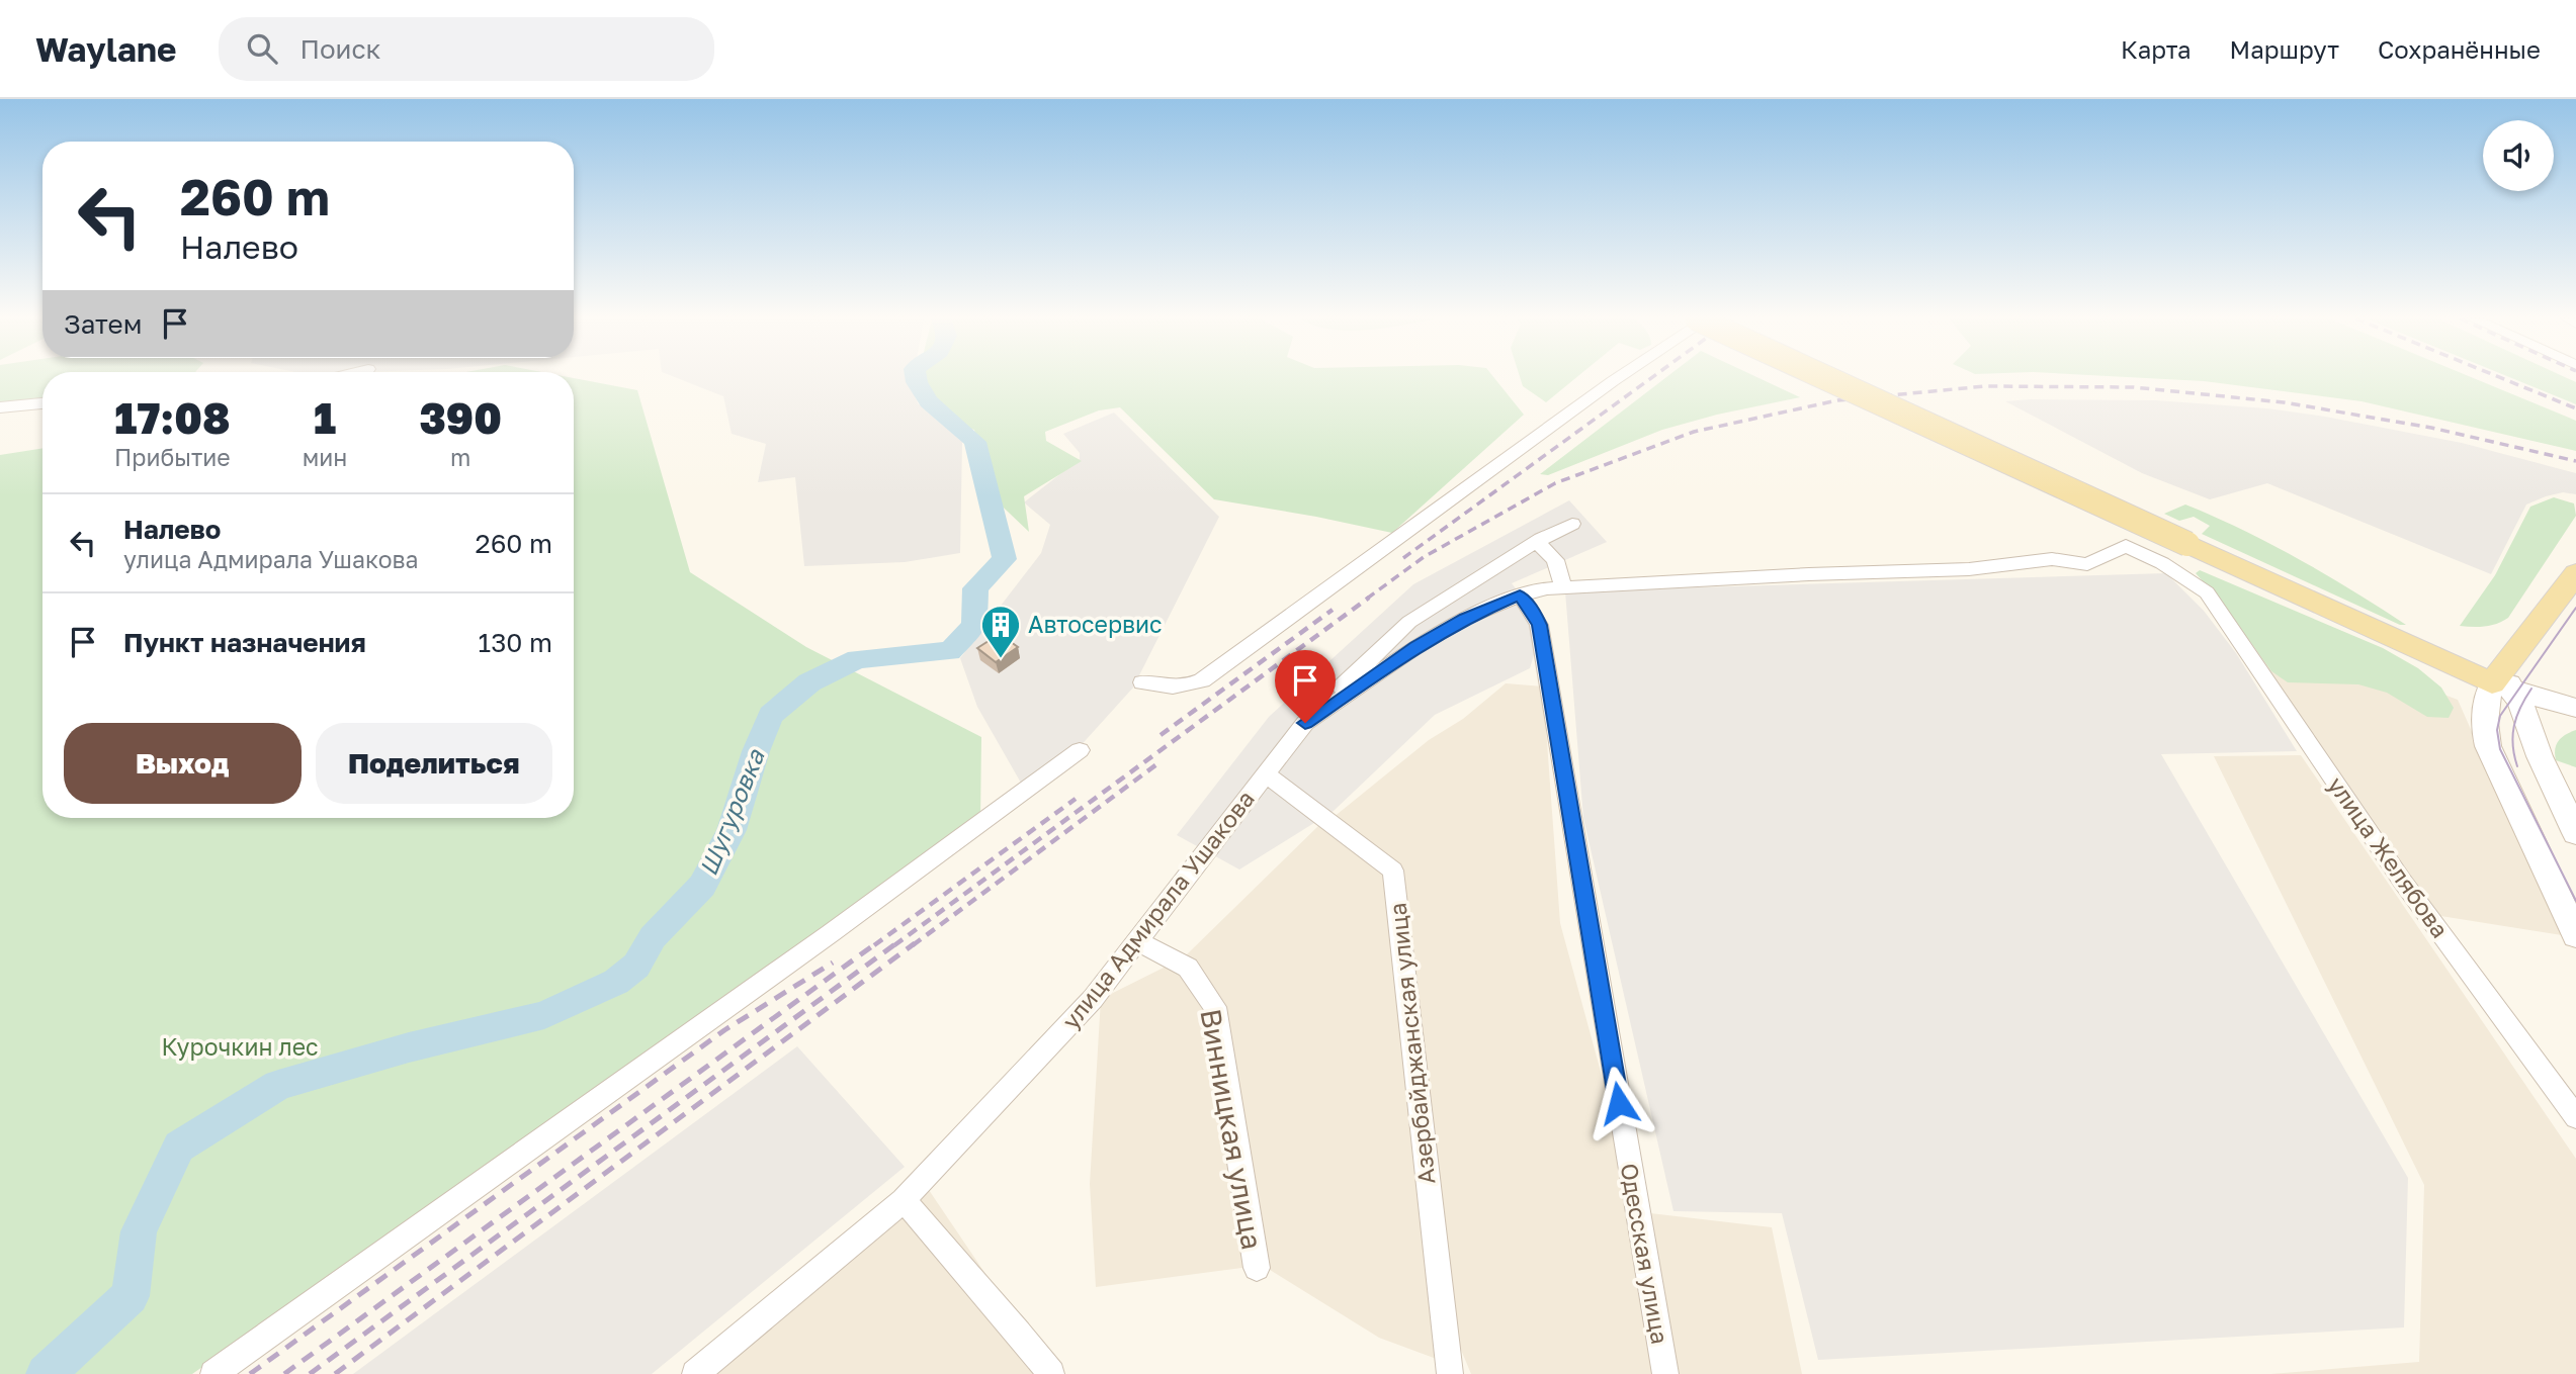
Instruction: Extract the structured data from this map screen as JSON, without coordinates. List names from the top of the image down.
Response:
{
  "streets": {
    "street": [
      "улица Желябова",
      "улица Адмирала Ушакова",
      "Азербайджанская улица",
      "Винницкая улица",
      "Одесская улица"
    ]
  },
  "crossings": [
    ["улица Желябова", "улица Адмирала Ушакова"],
    ["улица Адмирала Ушакова", "Азербайджанская улица"],
    ["улица Адмирала Ушакова", "Винницкая улица"],
    ["улица Адмирала Ушакова", "Одесская улица"]
  ],
  "water": ["Шугуровка"],
  "parks": ["Курочкин лес"],
  "places": {
    "building": ["Автосервис"]
  },
  "page": {
    "header": "Waylane",
    "search": "Поиск",
    "nav": ["Карта", "Маршрут", "Сохранённые"],
    "turn": ["260 m", "Налево"],
    "then": "Затем",
    "eta": [
      "17:08",
      "Прибытие",
      "1",
      "мин",
      "390",
      "m"
    ],
    "list": [
      {
        "name": "Налево",
        "note": "улица Адмирала Ушакова",
        "value": "260 m"
      },
      {
        "name": "Пункт назначения",
        "value": "130 m"
      }
    ],
    "buttons": ["Выход", "Поделиться"]
  }
}
